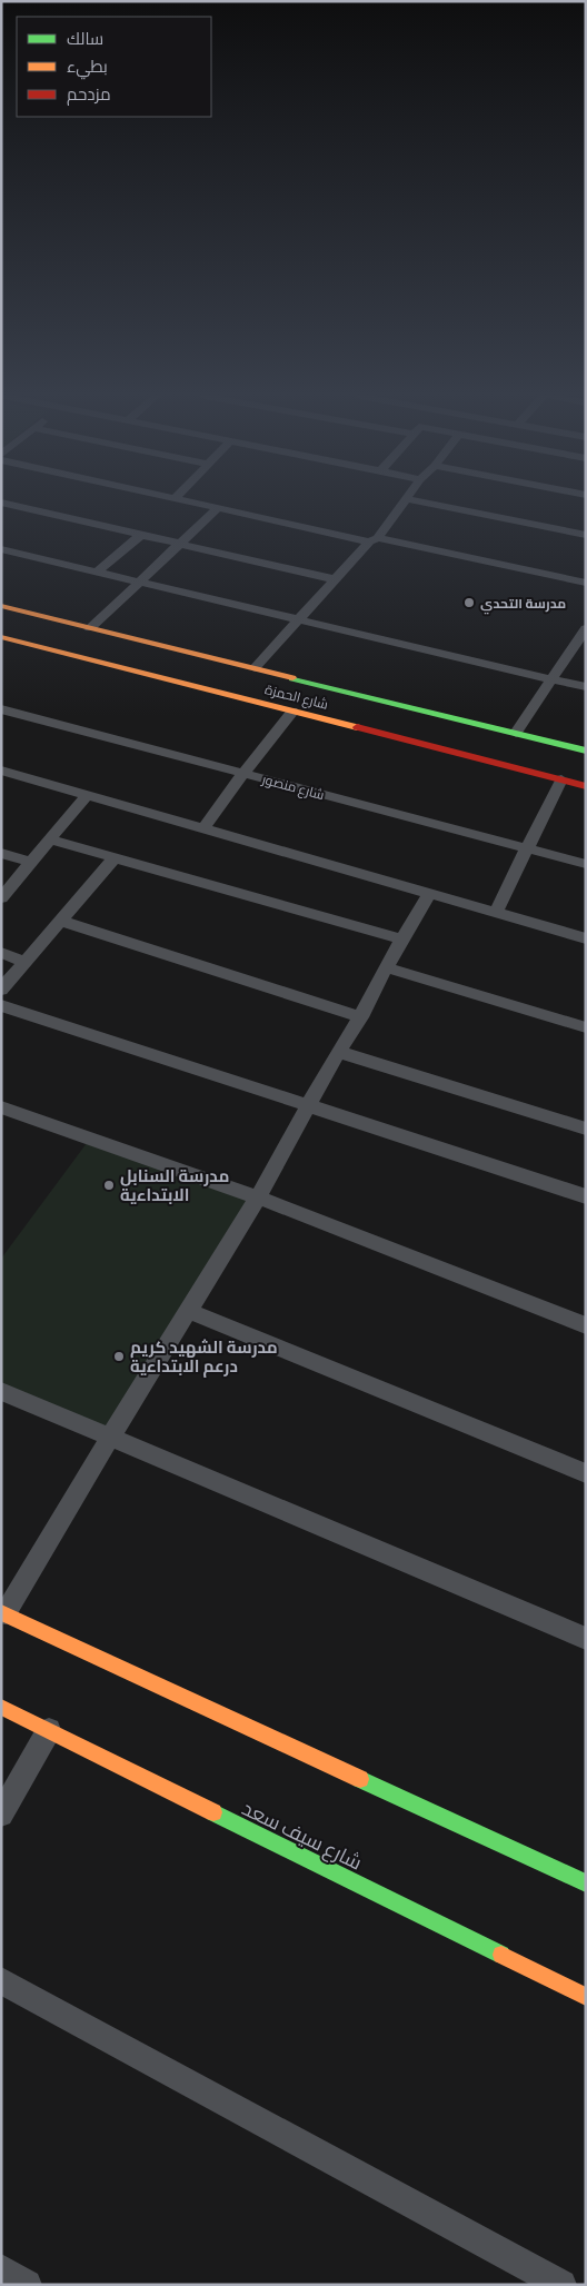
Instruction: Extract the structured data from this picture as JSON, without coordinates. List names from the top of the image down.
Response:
{
  "streets": {
    "street": ["شارع الحمزة", "شارع منصور", "شارع سيف سعد"]
  },
  "places": ["مدرسة التحدي", "مدرسة السنابل الابتداءية", "مدرسة الشهيد كريم درعم الابتداءية"],
  "legend": ["سالك", "بطيء", "مزدحم"]
}
